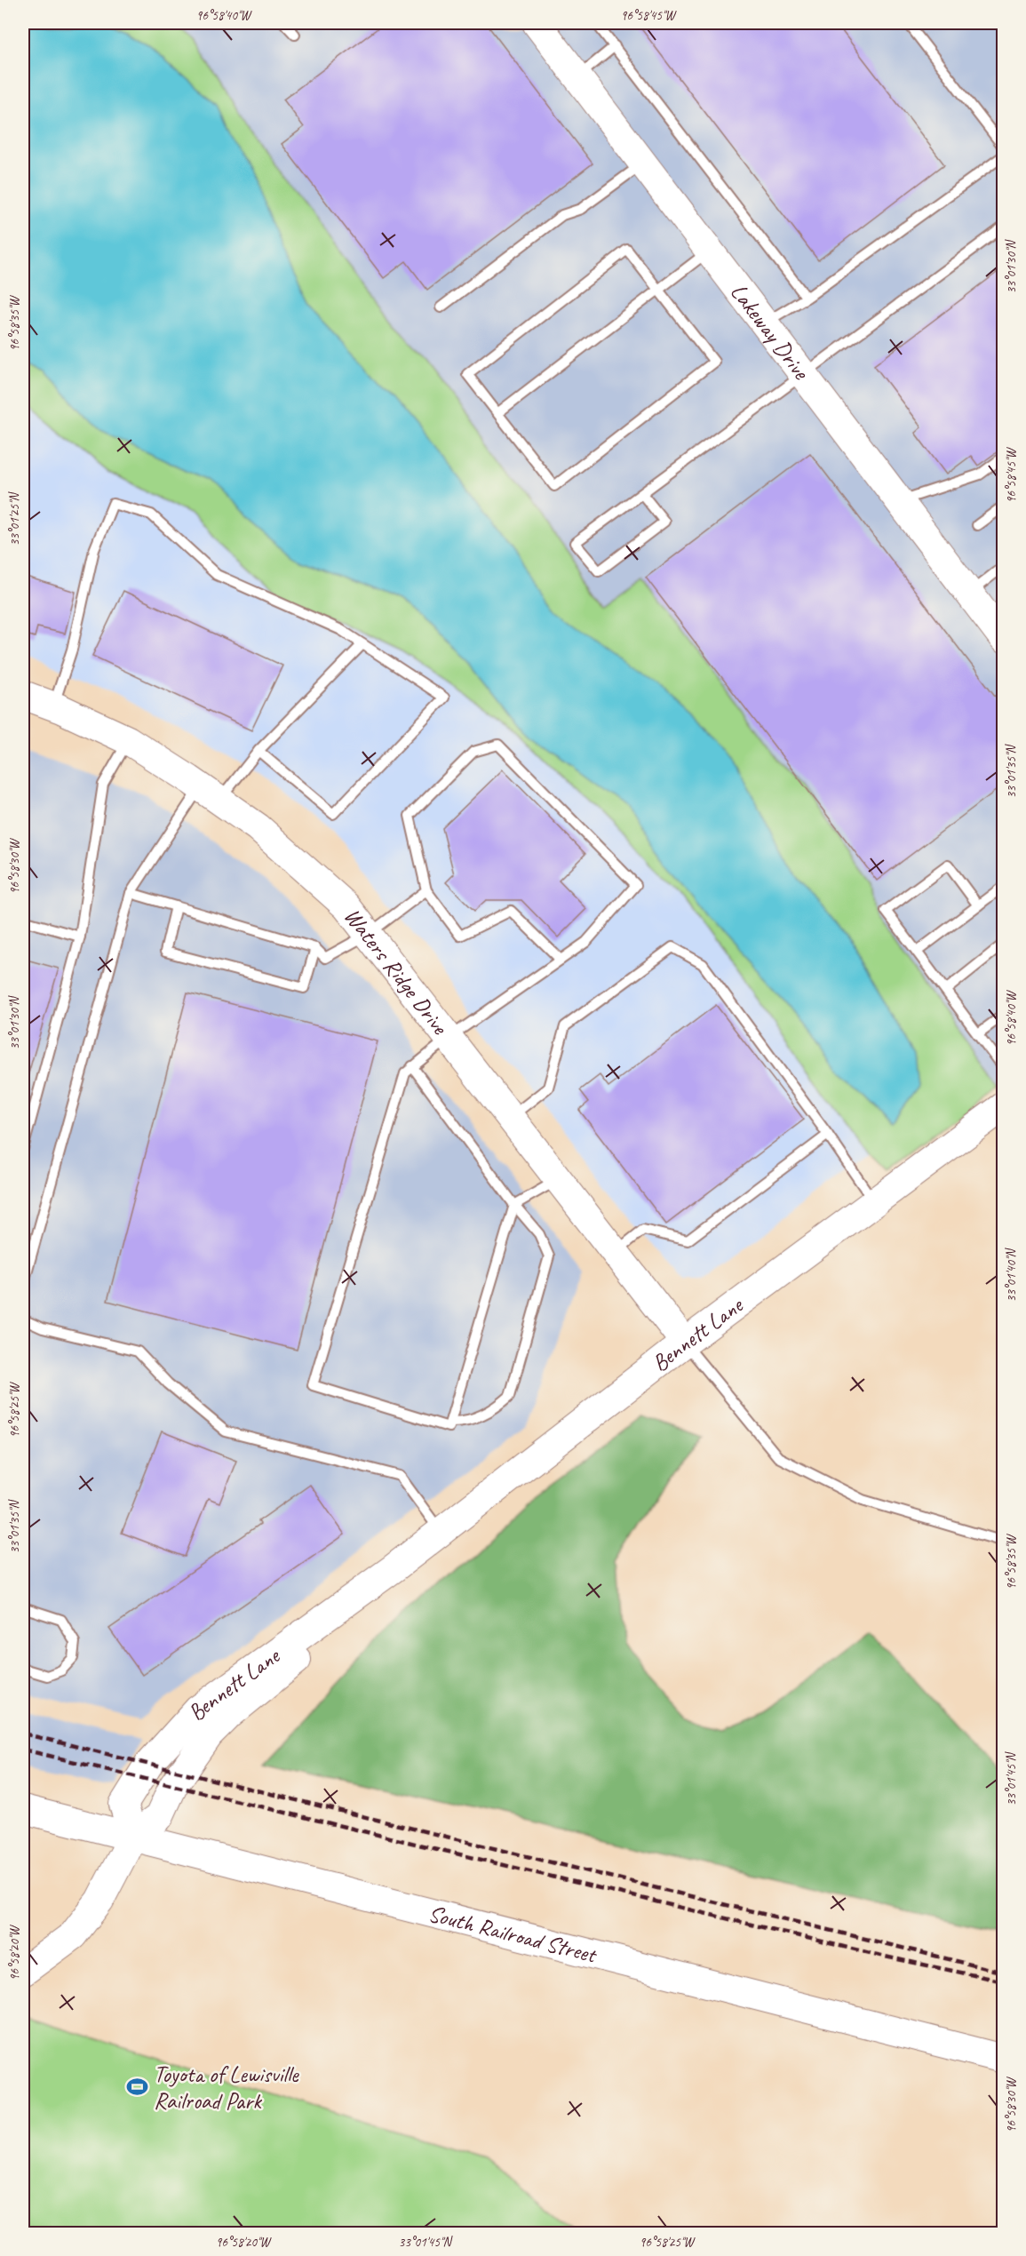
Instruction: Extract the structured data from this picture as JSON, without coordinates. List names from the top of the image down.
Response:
{
  "streets": {
    "street": [
      "Lakeway Drive",
      "Waters Ridge Drive",
      "Bennett Lane",
      "South Railroad Street"
    ]
  },
  "crossings": [
    ["Waters Ridge Drive", "Bennett Lane"],
    ["Bennett Lane", "South Railroad Street"]
  ],
  "places": {
    "sports": ["Toyota of Lewisville Railroad Park"]
  },
  "coordinates": [
    "96°58'40\"W",
    "96°58'45\"W",
    "33°01'30\"N",
    "96°58'35\"W",
    "33°01'25\"N",
    "33°01'35\"N",
    "96°58'30\"W",
    "33°01'40\"N",
    "96°58'25\"W",
    "33°01'45\"N",
    "96°58'20\"W"
  ]
}
